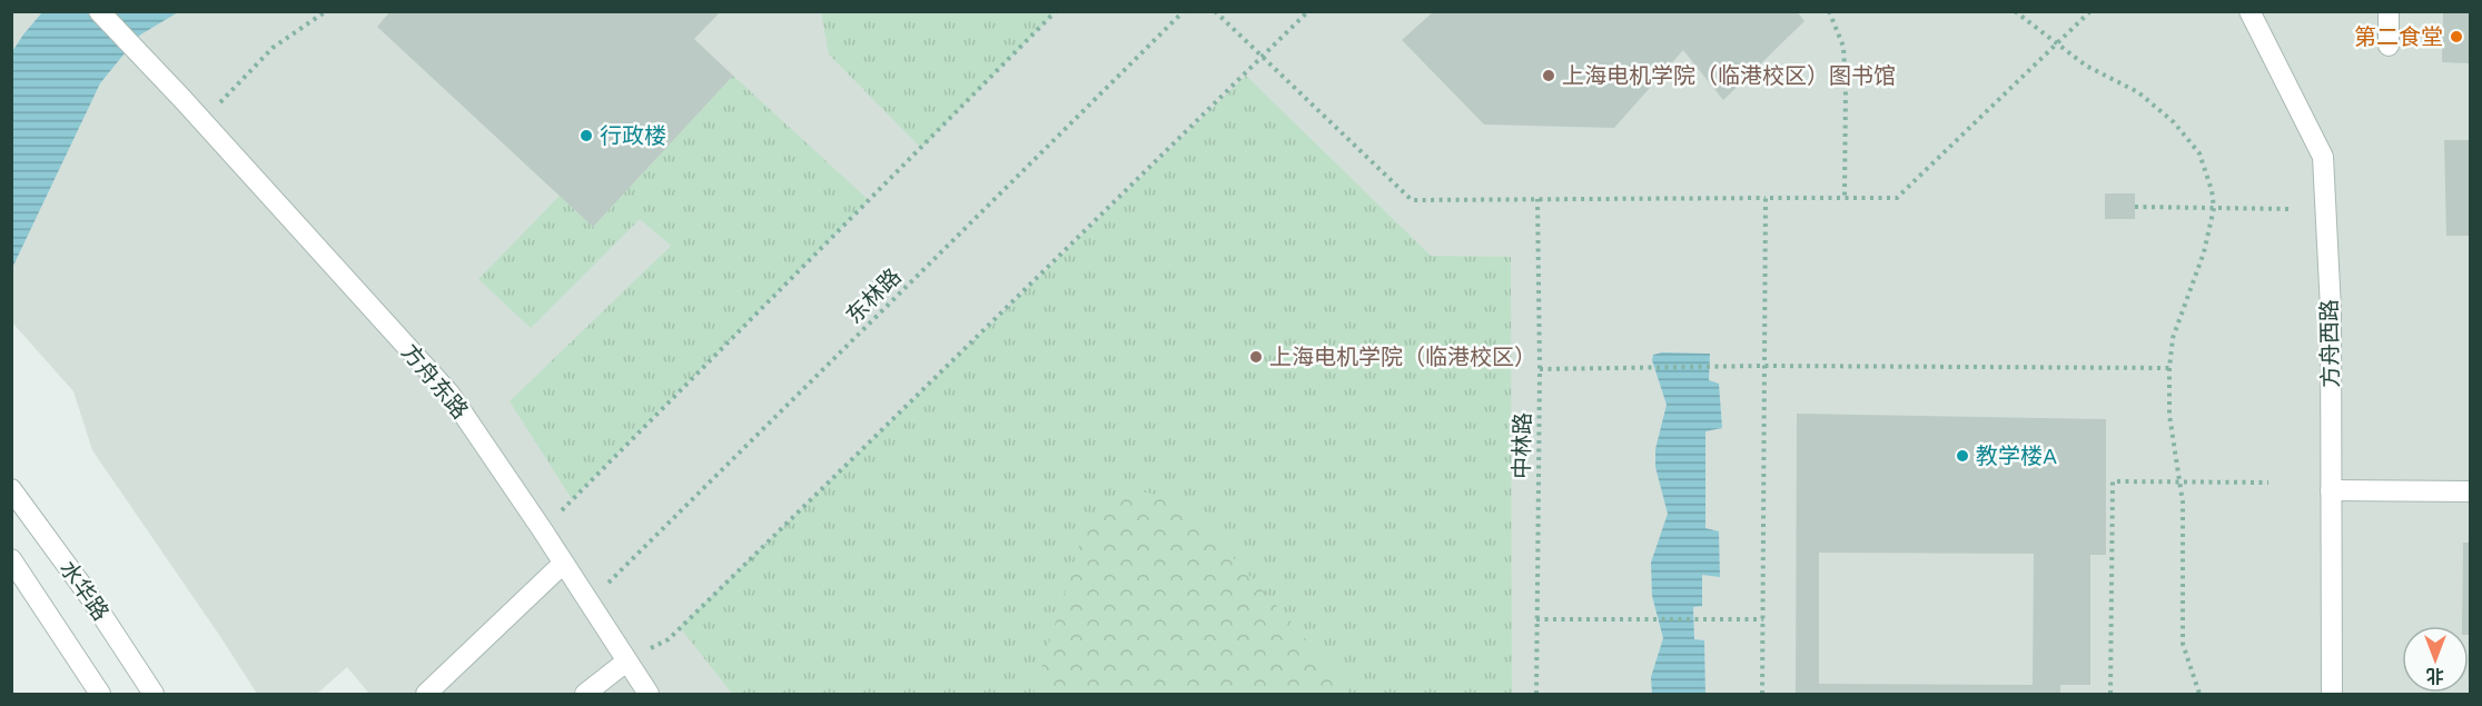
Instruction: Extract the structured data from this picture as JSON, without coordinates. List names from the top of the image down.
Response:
{
  "streets": {
    "street": ["方舟西路", "方舟东路", "水华路"],
    "path": ["东林路", "中林路"]
  },
  "crossings": [
    ["东林路", "方舟东路"]
  ],
  "places": [
    "第二食堂",
    "上海电机学院（临港校区）图书馆",
    "行政楼",
    "上海电机学院（临港校区）",
    "教学楼A"
  ],
  "north": "bottom"
}
